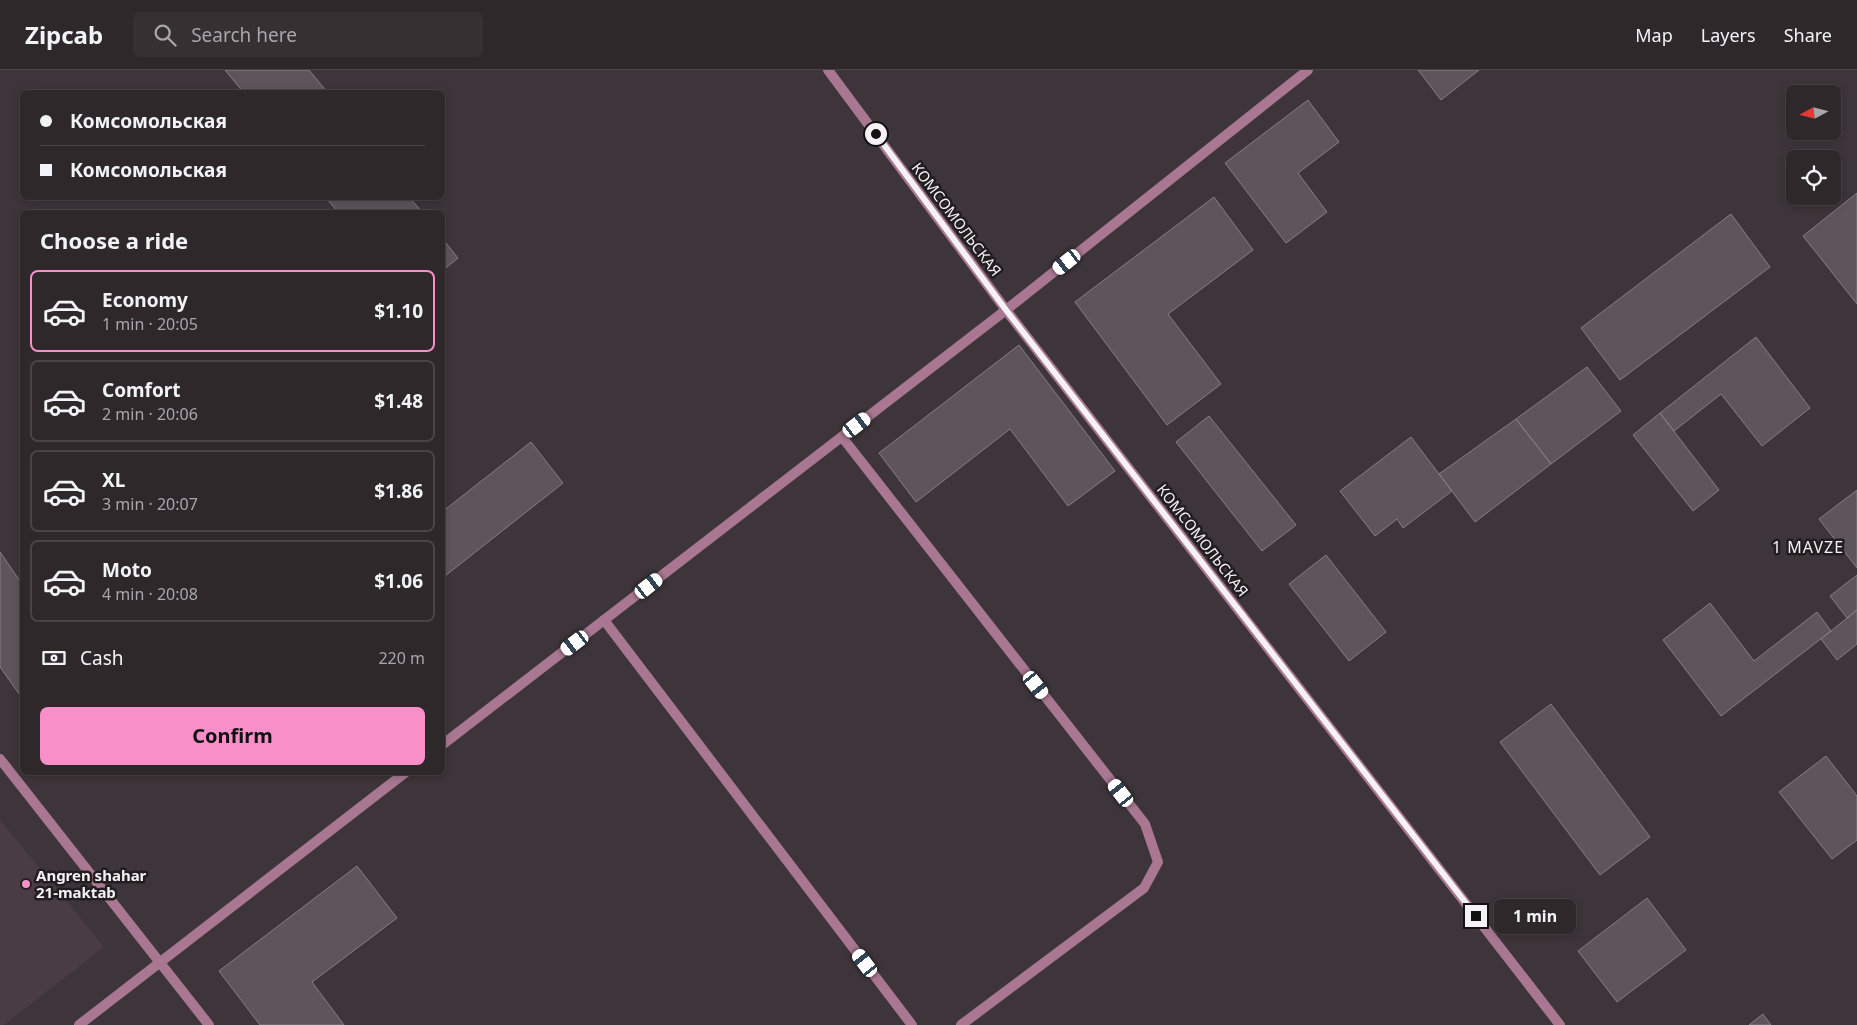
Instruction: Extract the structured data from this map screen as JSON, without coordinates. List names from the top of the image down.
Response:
{
  "streets": {
    "street": ["КОМСОМОЛЬСКАЯ"]
  },
  "districts": ["1 MAVZE"],
  "places": ["Angren shahar 21-maktab"],
  "north": "left",
  "page": {
    "header": "Zipcab",
    "search": "Search here",
    "nav": ["Map", "Layers", "Share"],
    "banner": ["Комсомольская", "Комсомольская"],
    "heading": "Choose a ride",
    "list": [
      {
        "name": "Economy",
        "note": "1 min · 20:05",
        "value": "$1.10"
      },
      {
        "name": "Comfort",
        "note": "2 min · 20:06",
        "value": "$1.48"
      },
      {
        "name": "XL",
        "note": "3 min · 20:07",
        "value": "$1.86"
      },
      {
        "name": "Moto",
        "note": "4 min · 20:08",
        "value": "$1.06"
      }
    ],
    "pay": ["Cash", "220 m"],
    "buttons": "Confirm",
    "bubble": "1 min"
  }
}
